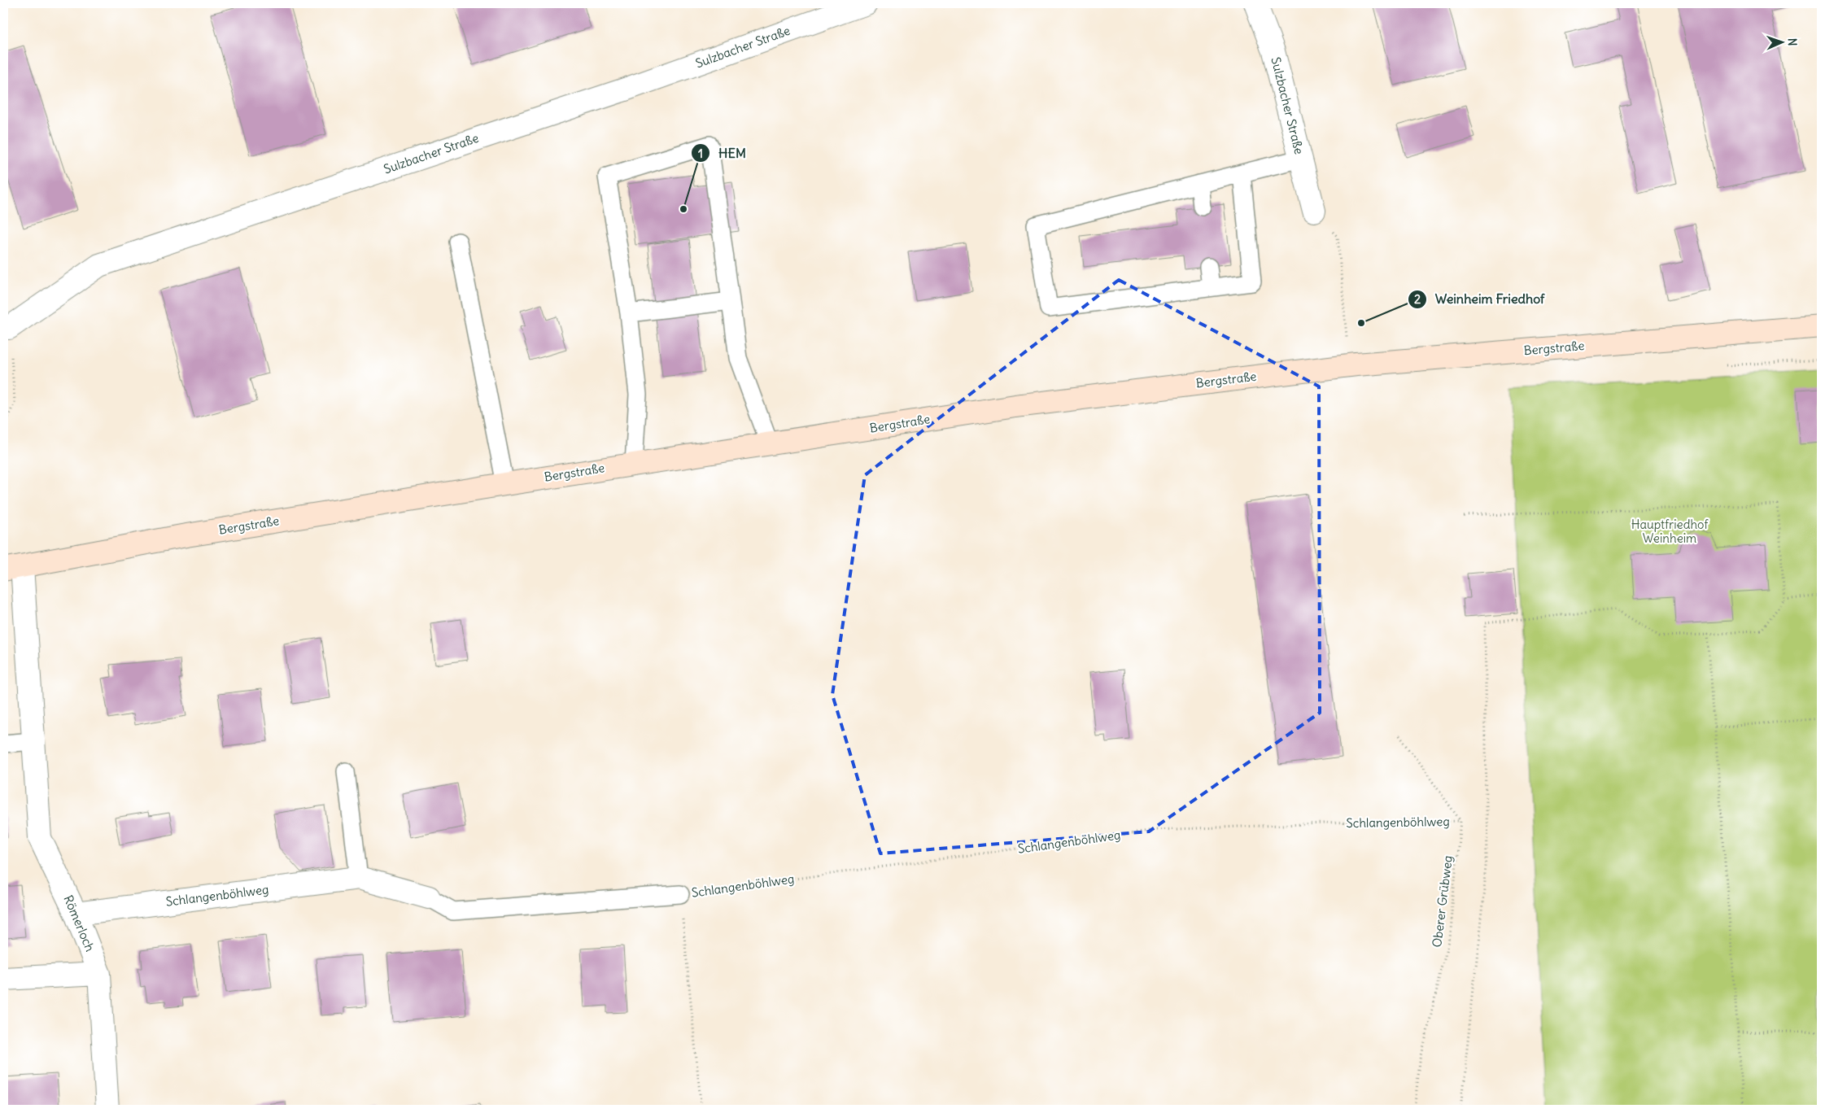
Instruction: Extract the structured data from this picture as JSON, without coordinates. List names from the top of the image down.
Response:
{
  "streets": {
    "main road": ["Bergstraße"],
    "street": ["Sulzbacher Straße", "Schlangenböhlweg", "Römerloch"],
    "path": ["Oberer Grübweg"]
  },
  "crossings": [
    ["Bergstraße", "Römerloch"],
    ["Schlangenböhlweg", "Oberer Grübweg"],
    ["Schlangenböhlweg", "Römerloch"]
  ],
  "parks": ["Hauptfriedhof Weinheim"],
  "places": ["HEM", "Weinheim Friedhof"],
  "north": "right"
}
